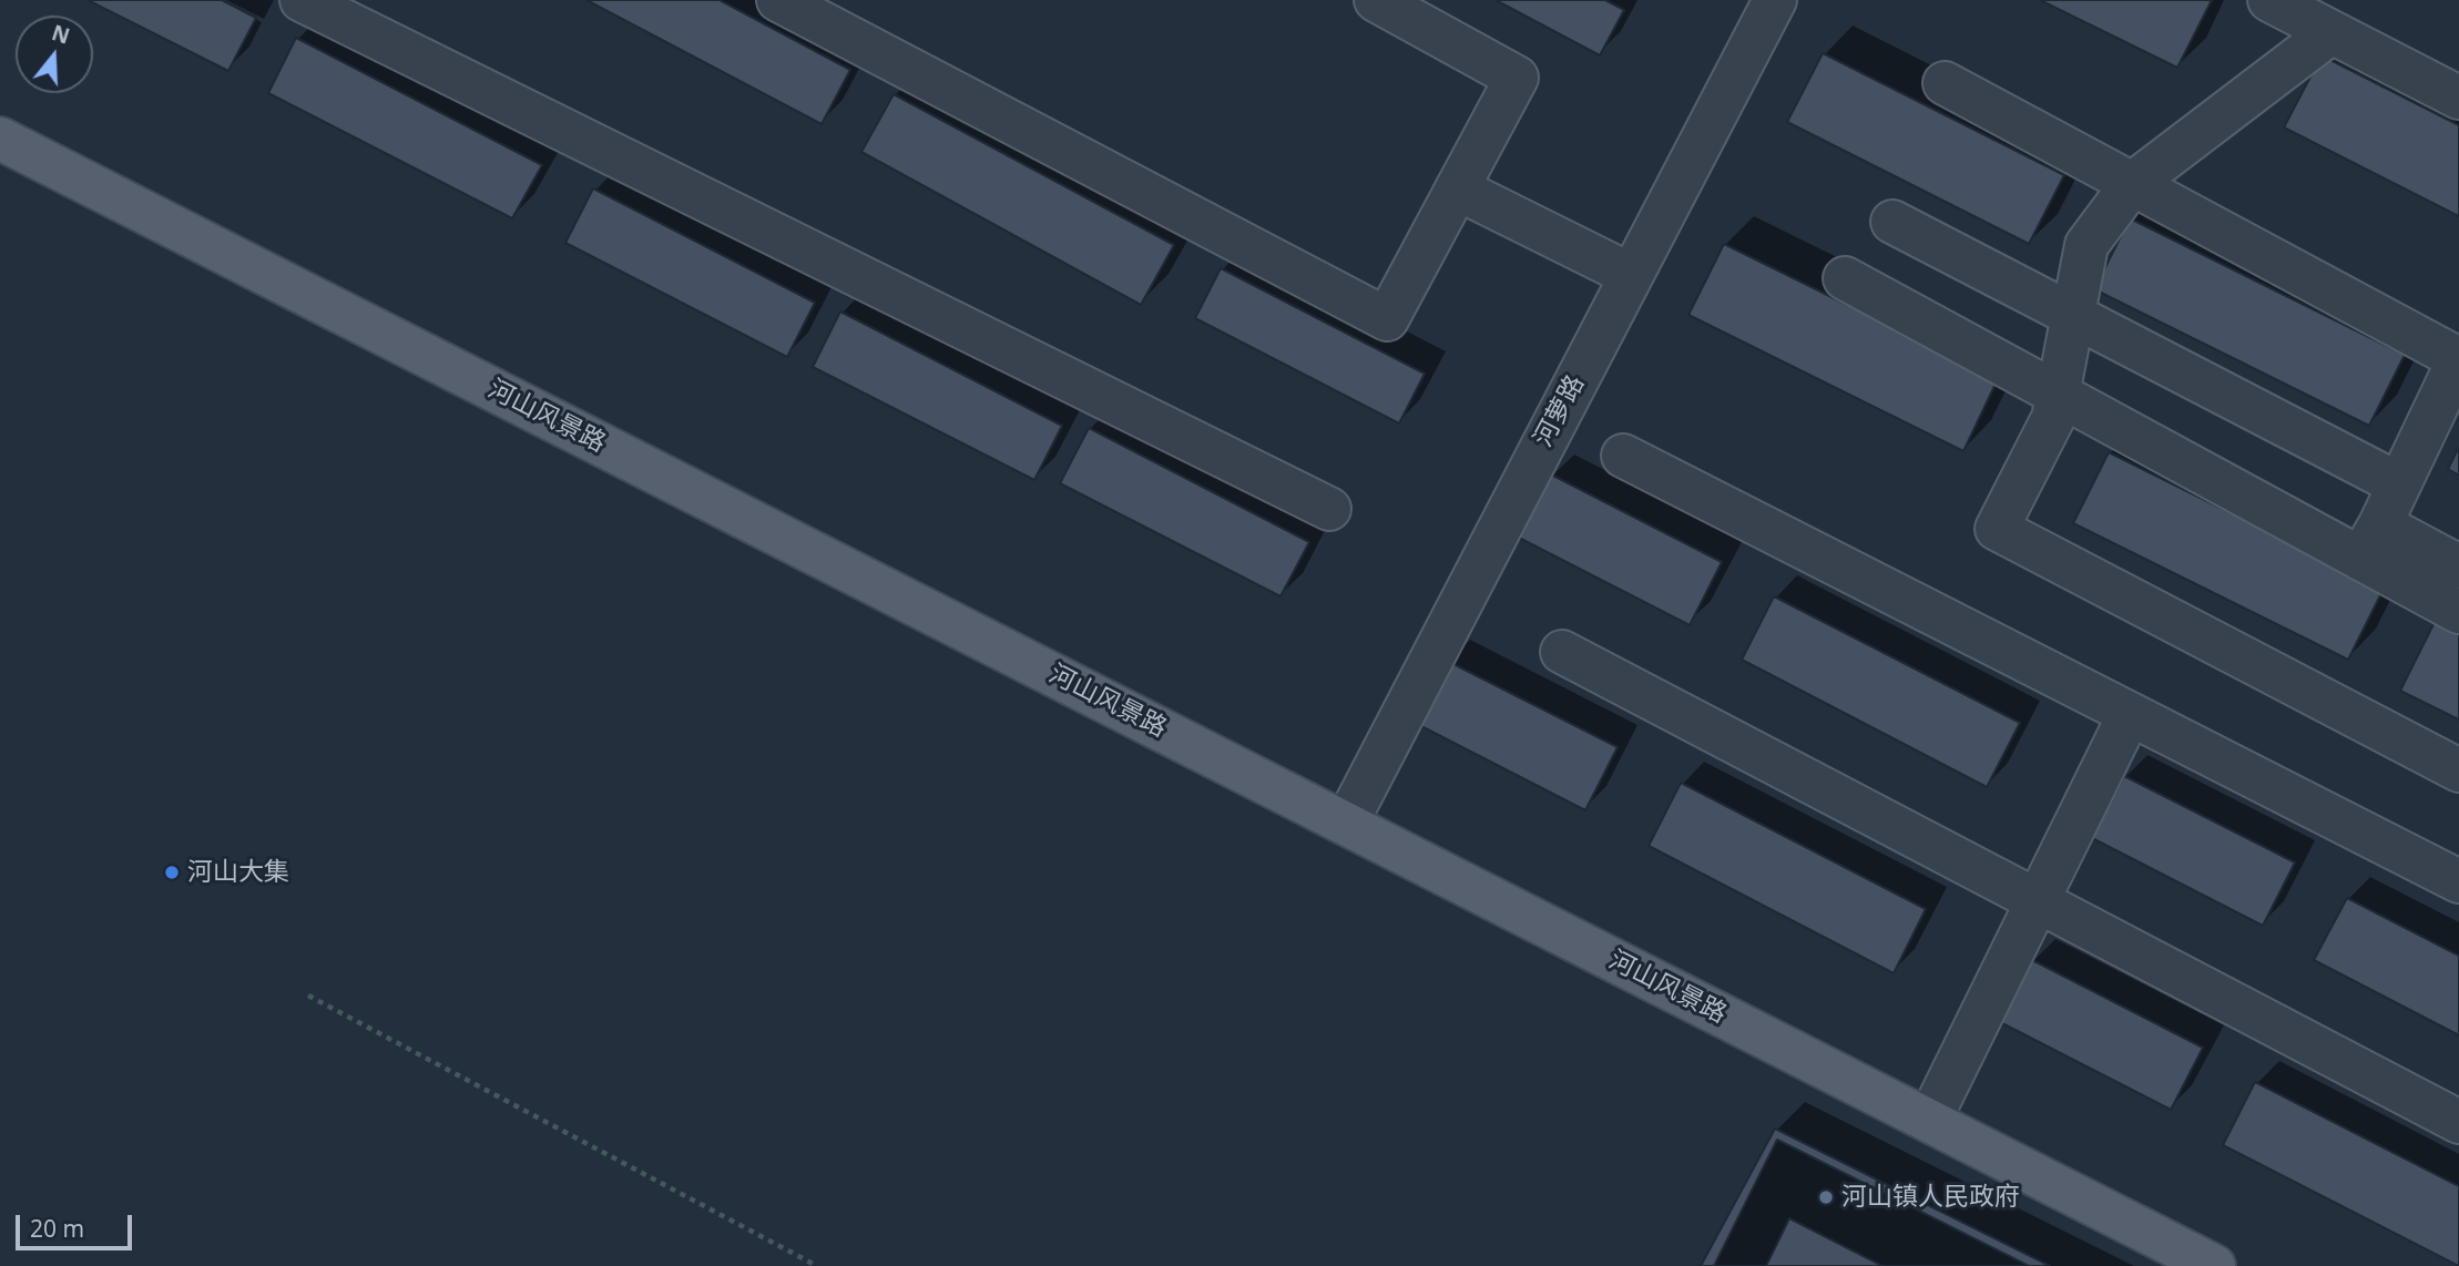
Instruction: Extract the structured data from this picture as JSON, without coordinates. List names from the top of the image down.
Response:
{
  "streets": {
    "main road": ["河山风景路"],
    "street": ["河萝路"]
  },
  "crossings": [
    ["河萝路", "河山风景路"]
  ],
  "places": ["河山大集", "河山镇人民政府"],
  "scale_bar": "20 m",
  "north": "top"
}
